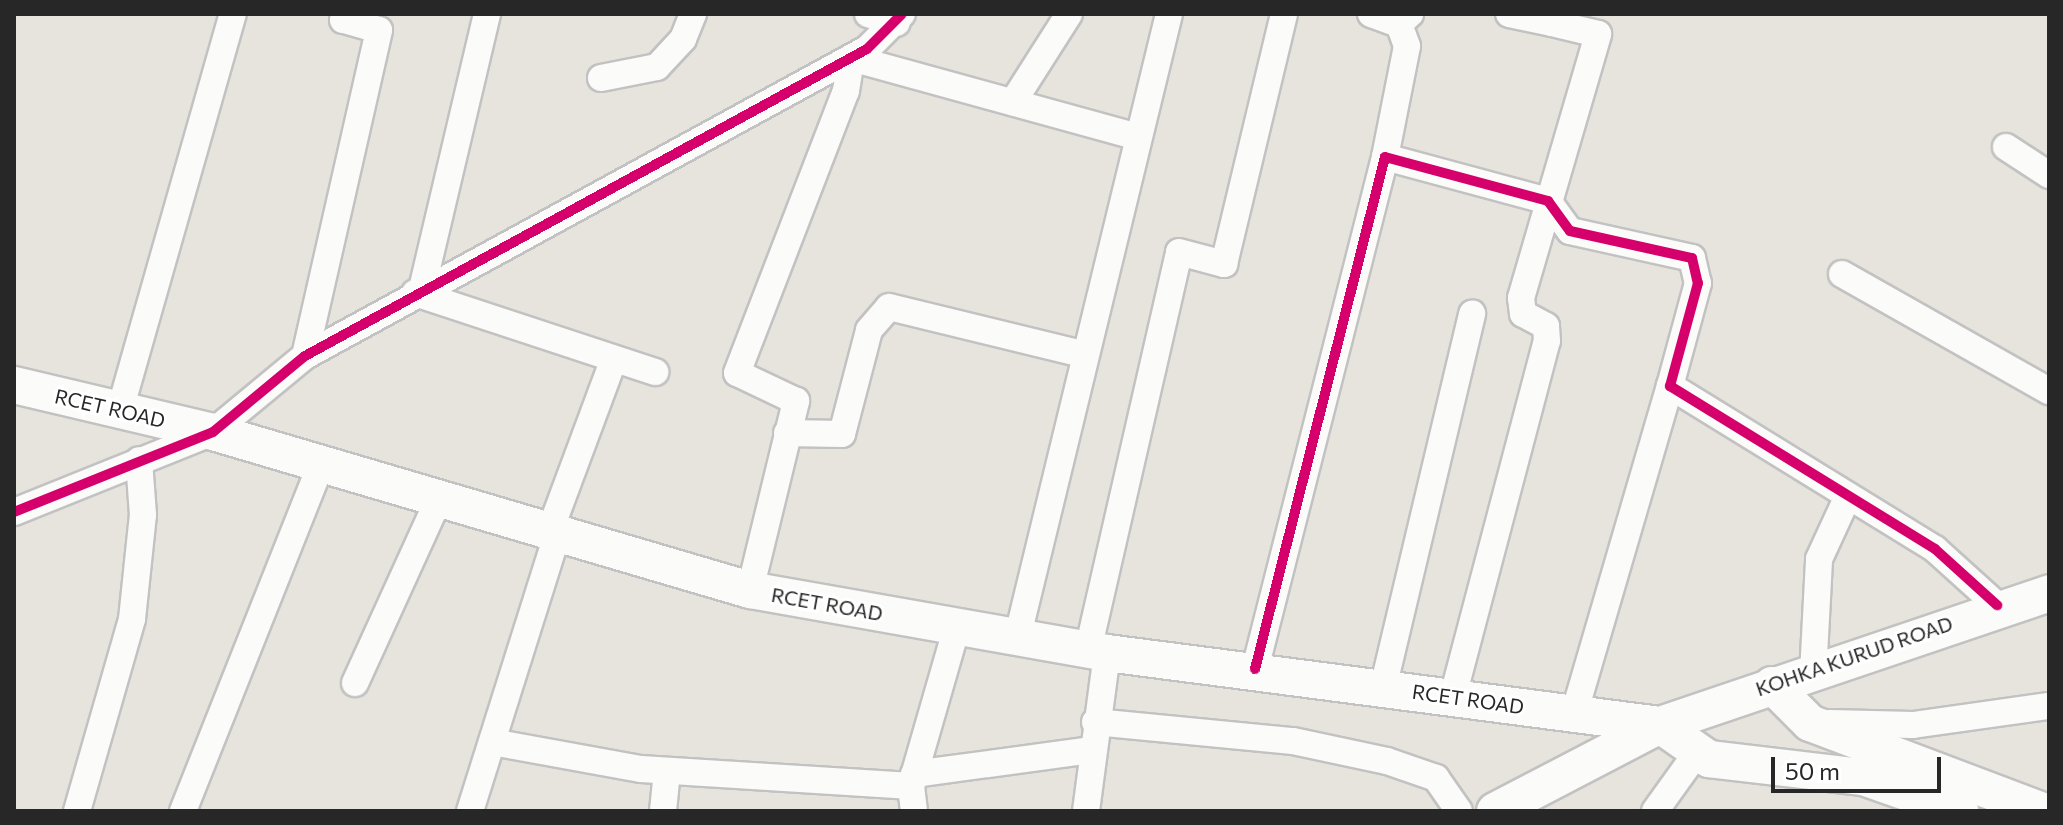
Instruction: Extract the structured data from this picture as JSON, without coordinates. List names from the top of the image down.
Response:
{
  "streets": {
    "main road": ["RCET ROAD", "KOHKA KURUD ROAD"]
  },
  "crossings": [
    ["RCET ROAD", "KOHKA KURUD ROAD"]
  ],
  "scale_bar": "50 m"
}
